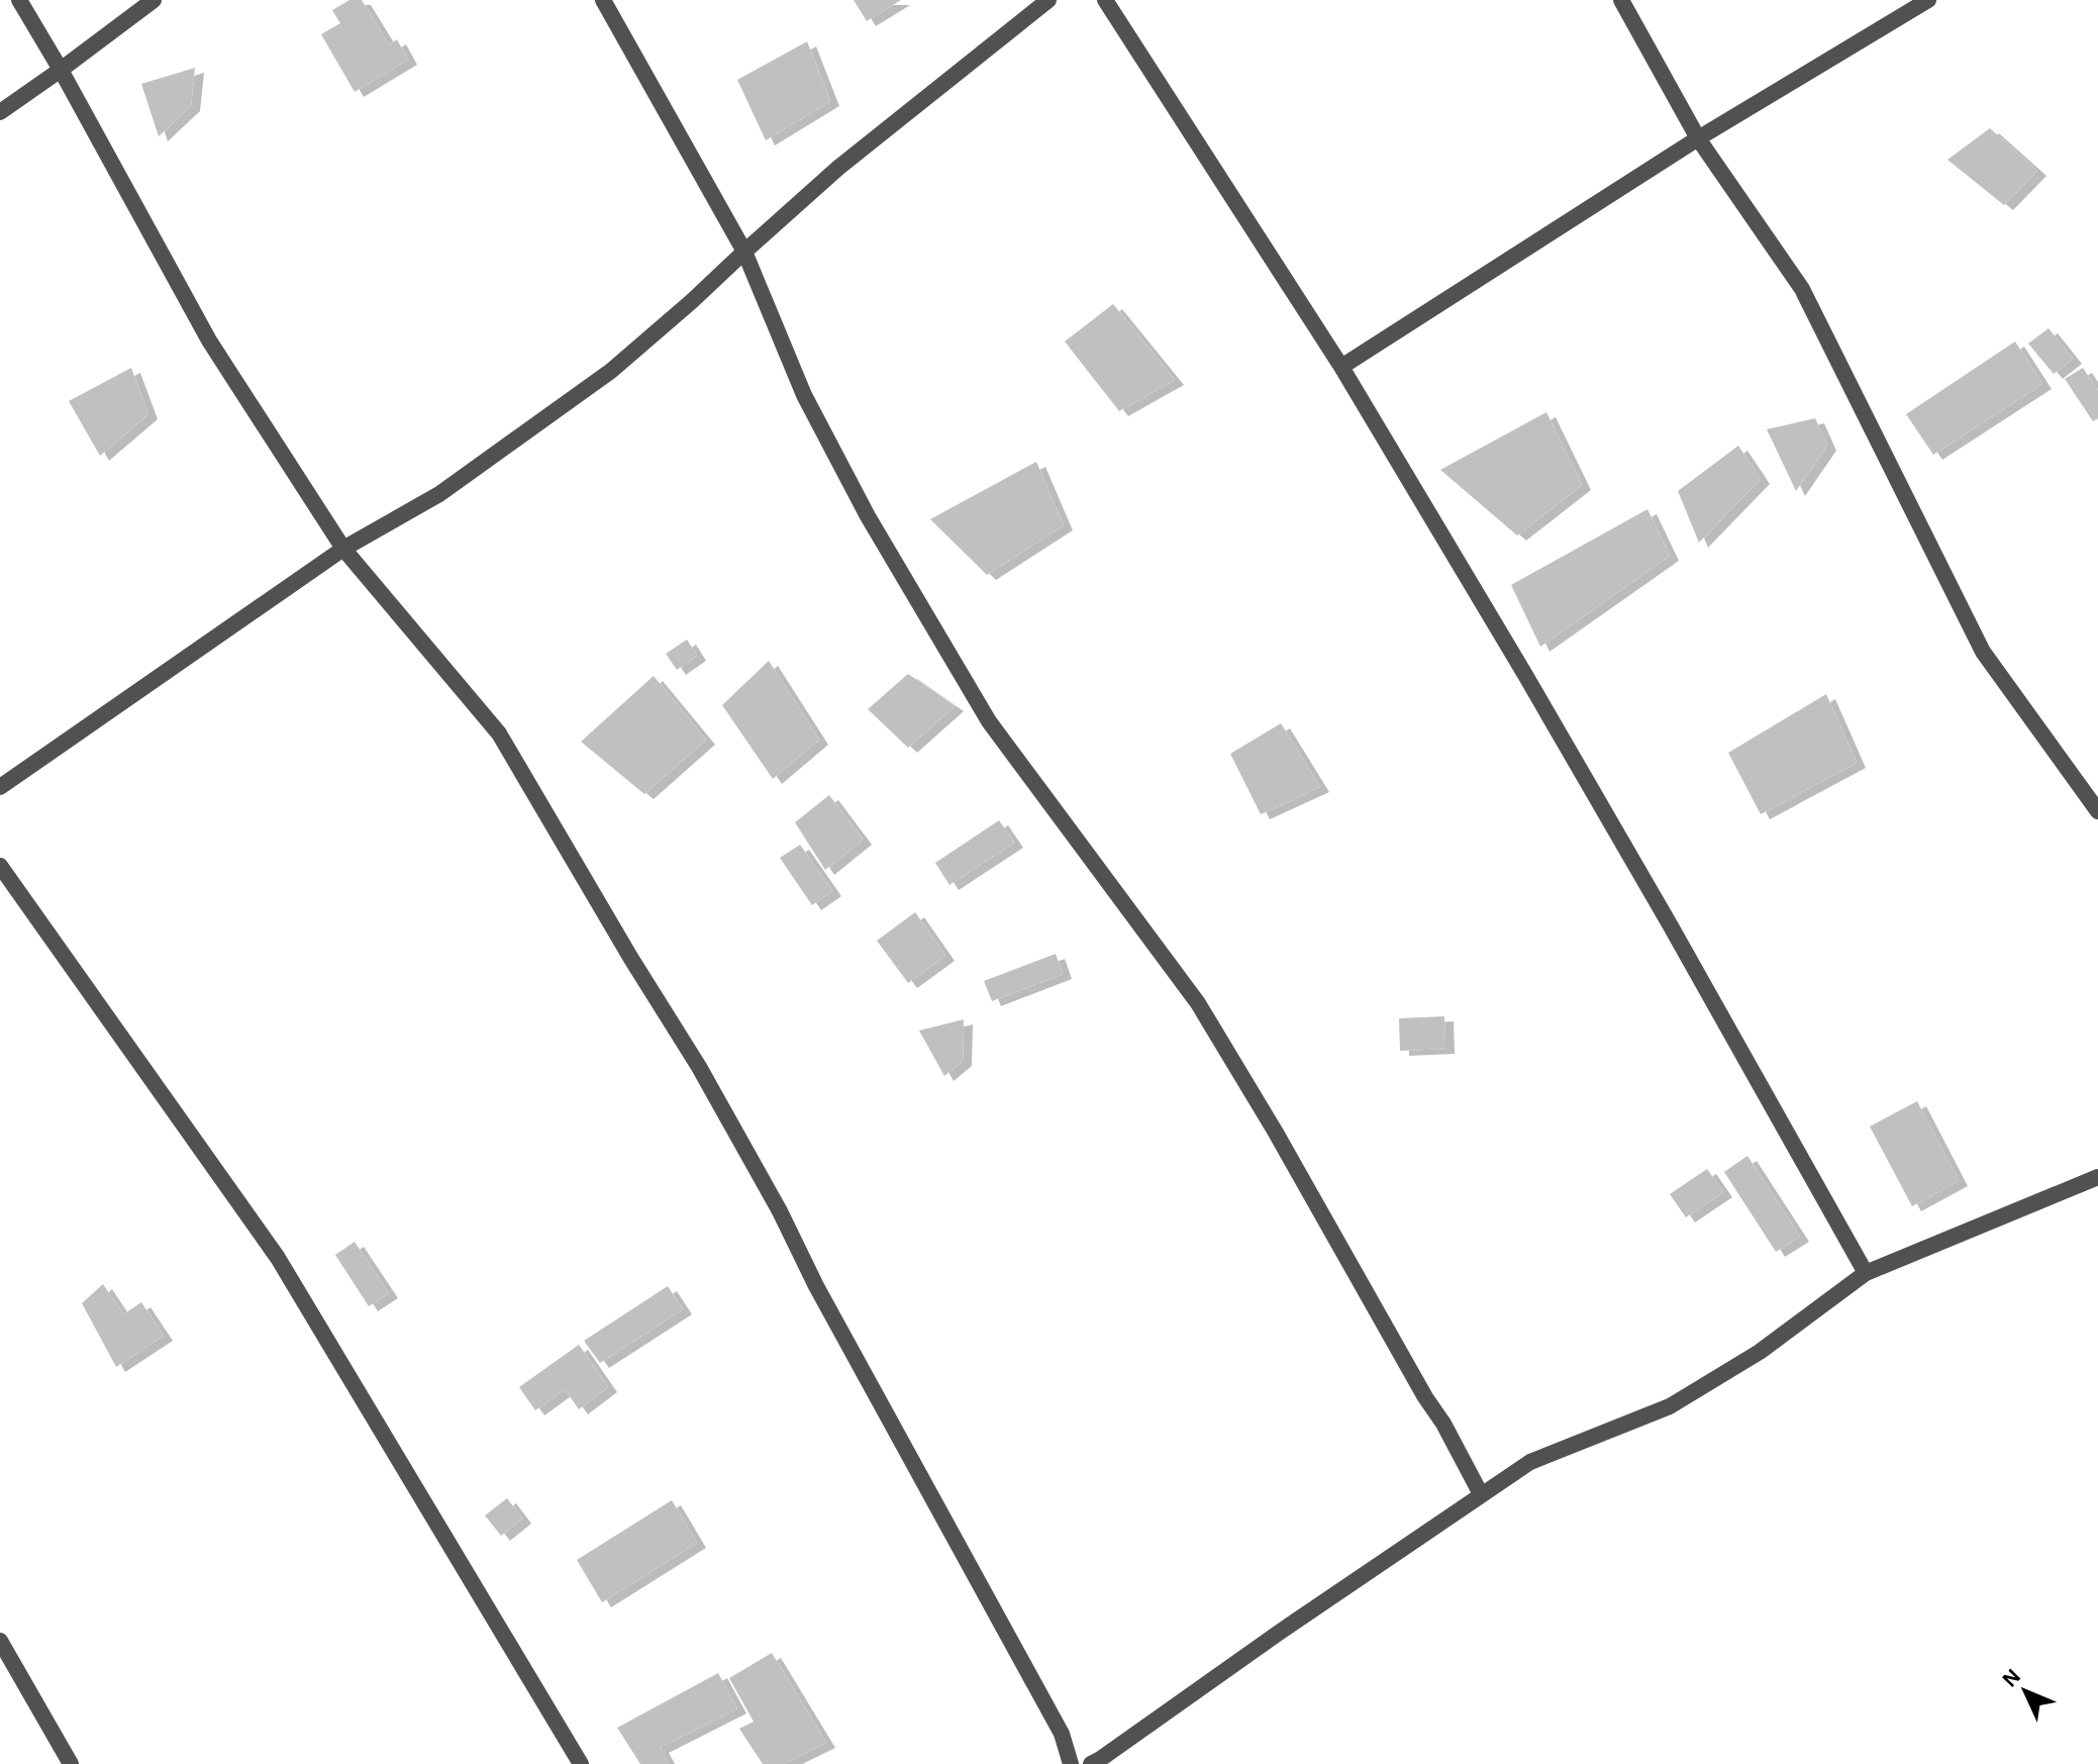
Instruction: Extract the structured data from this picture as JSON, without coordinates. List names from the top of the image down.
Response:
{
  "north": "top left"
}
